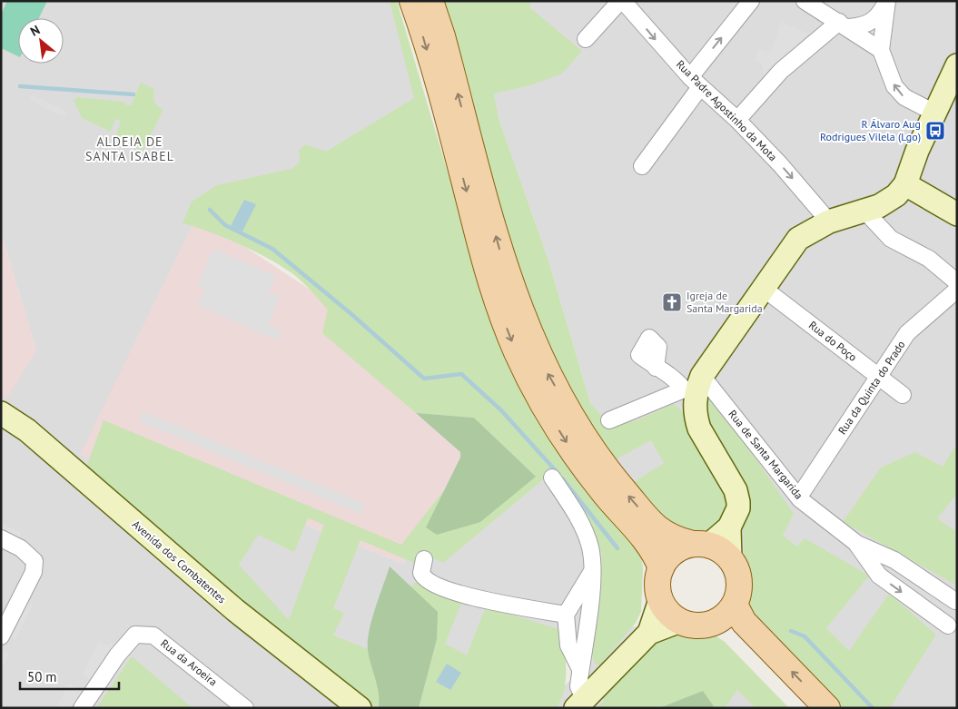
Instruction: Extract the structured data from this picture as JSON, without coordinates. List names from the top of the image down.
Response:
{
  "streets": {
    "main road": ["Avenida dos Combatentes"],
    "street": [
      "Rua Padre Agostinho da Mota",
      "Rua do Poço",
      "Rua da Quinta do Prado",
      "Rua de Santa Margarida",
      "Rua da Aroeira"
    ]
  },
  "crossings": [
    ["Rua do Poço", "Rua da Quinta do Prado"],
    ["Rua da Quinta do Prado", "Rua de Santa Margarida"]
  ],
  "one_way": ["Rua Padre Agostinho da Mota"],
  "districts": ["ALDEIA DE SANTA ISABEL"],
  "places": {
    "bus stop": ["R Álvaro Aug Rodrigues Vilela (Lgo)"],
    "church": ["Igreja de Santa Margarida"]
  },
  "scale_bar": "50 m",
  "north": "top left"
}
